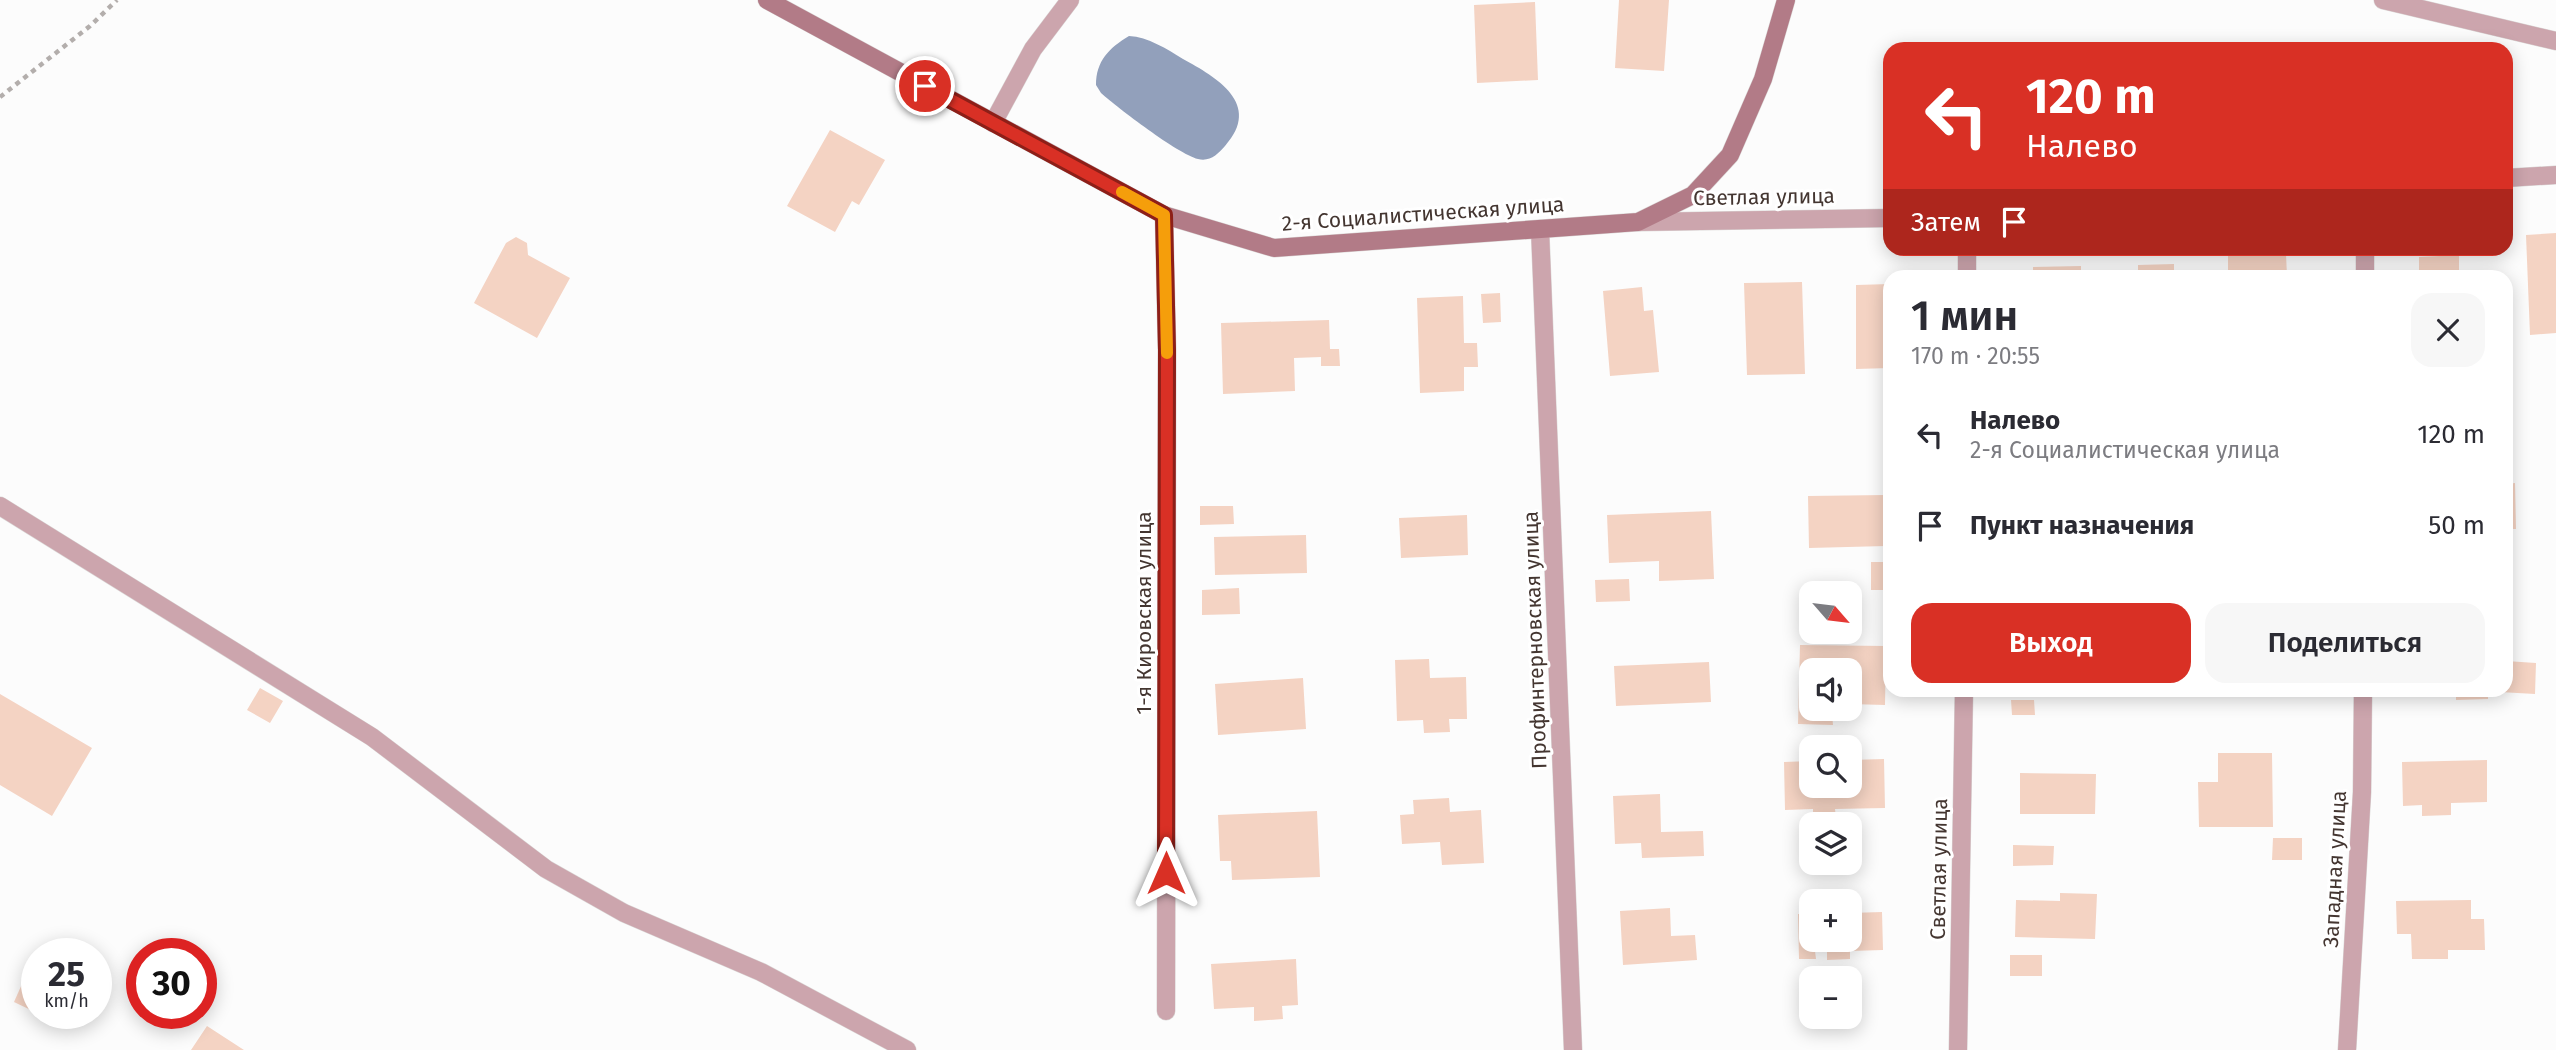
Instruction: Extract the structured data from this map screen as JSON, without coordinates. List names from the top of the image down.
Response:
{
  "streets": {
    "street": [
      "Светлая улица",
      "2-я Социалистическая улица",
      "1-я Кировская улица",
      "Профинтерновская улица",
      "Западная улица"
    ]
  },
  "crossings": [
    ["Светлая улица", "2-я Социалистическая улица"],
    ["2-я Социалистическая улица", "1-я Кировская улица"],
    ["2-я Социалистическая улица", "Профинтерновская улица"]
  ],
  "north": "bottom right",
  "page": {
    "turn": ["120 m", "Налево"],
    "then": "Затем",
    "heading": ["1 мин", "170 m · 20:55"],
    "list": [
      {
        "name": "Налево",
        "note": "2-я Социалистическая улица",
        "value": "120 m"
      },
      {
        "name": "Пункт назначения",
        "value": "50 m"
      }
    ],
    "map_buttons": ["+", "−"],
    "buttons": ["Выход", "Поделиться"],
    "speed": "25 km/h",
    "limit": "30"
  }
}
